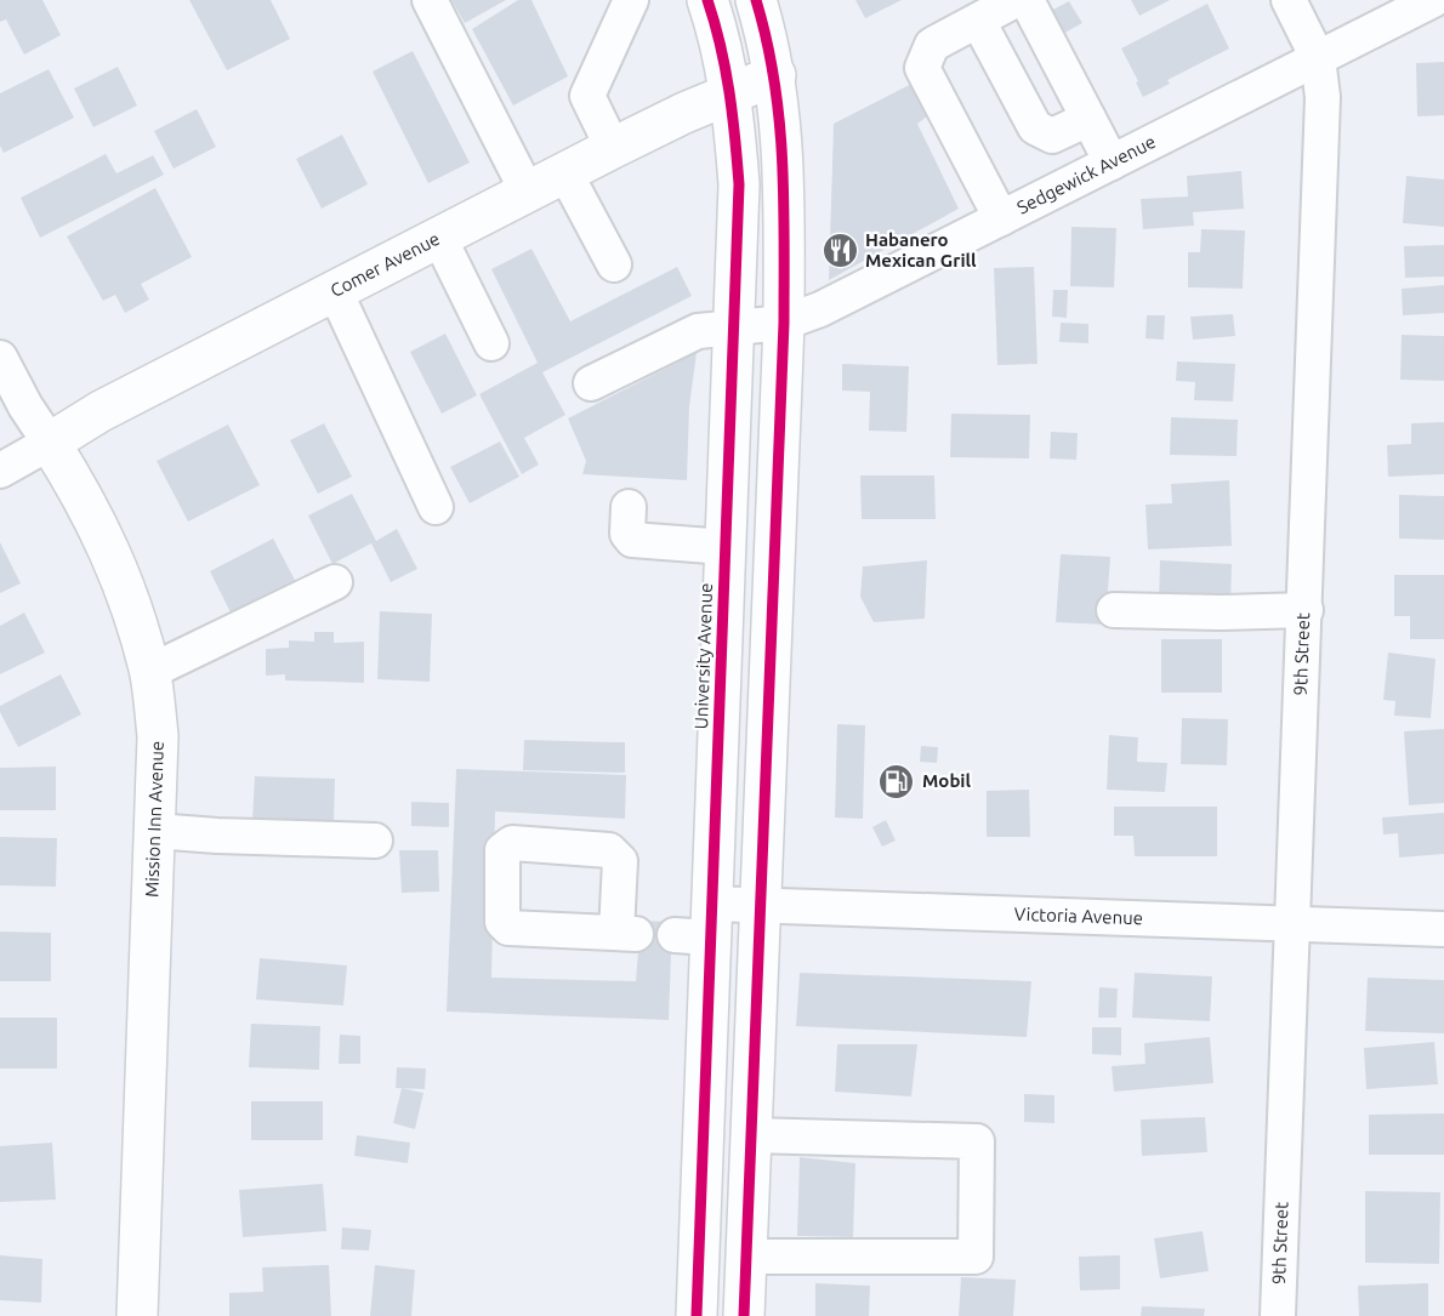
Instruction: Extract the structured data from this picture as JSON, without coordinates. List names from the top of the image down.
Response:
{
  "streets": {
    "main road": ["Comer Avenue", "University Avenue", "Mission Inn Avenue"],
    "street": ["Sedgewick Avenue", "9th Street", "Victoria Avenue"]
  },
  "crossings": [
    ["Sedgewick Avenue", "9th Street"],
    ["Sedgewick Avenue", "University Avenue"],
    ["Comer Avenue", "University Avenue"],
    ["Comer Avenue", "Mission Inn Avenue"],
    ["9th Street", "Victoria Avenue"],
    ["University Avenue", "Victoria Avenue"]
  ],
  "places": {
    "restaurant": ["Habanero Mexican Grill"],
    "fuel station": ["Mobil"]
  }
}
